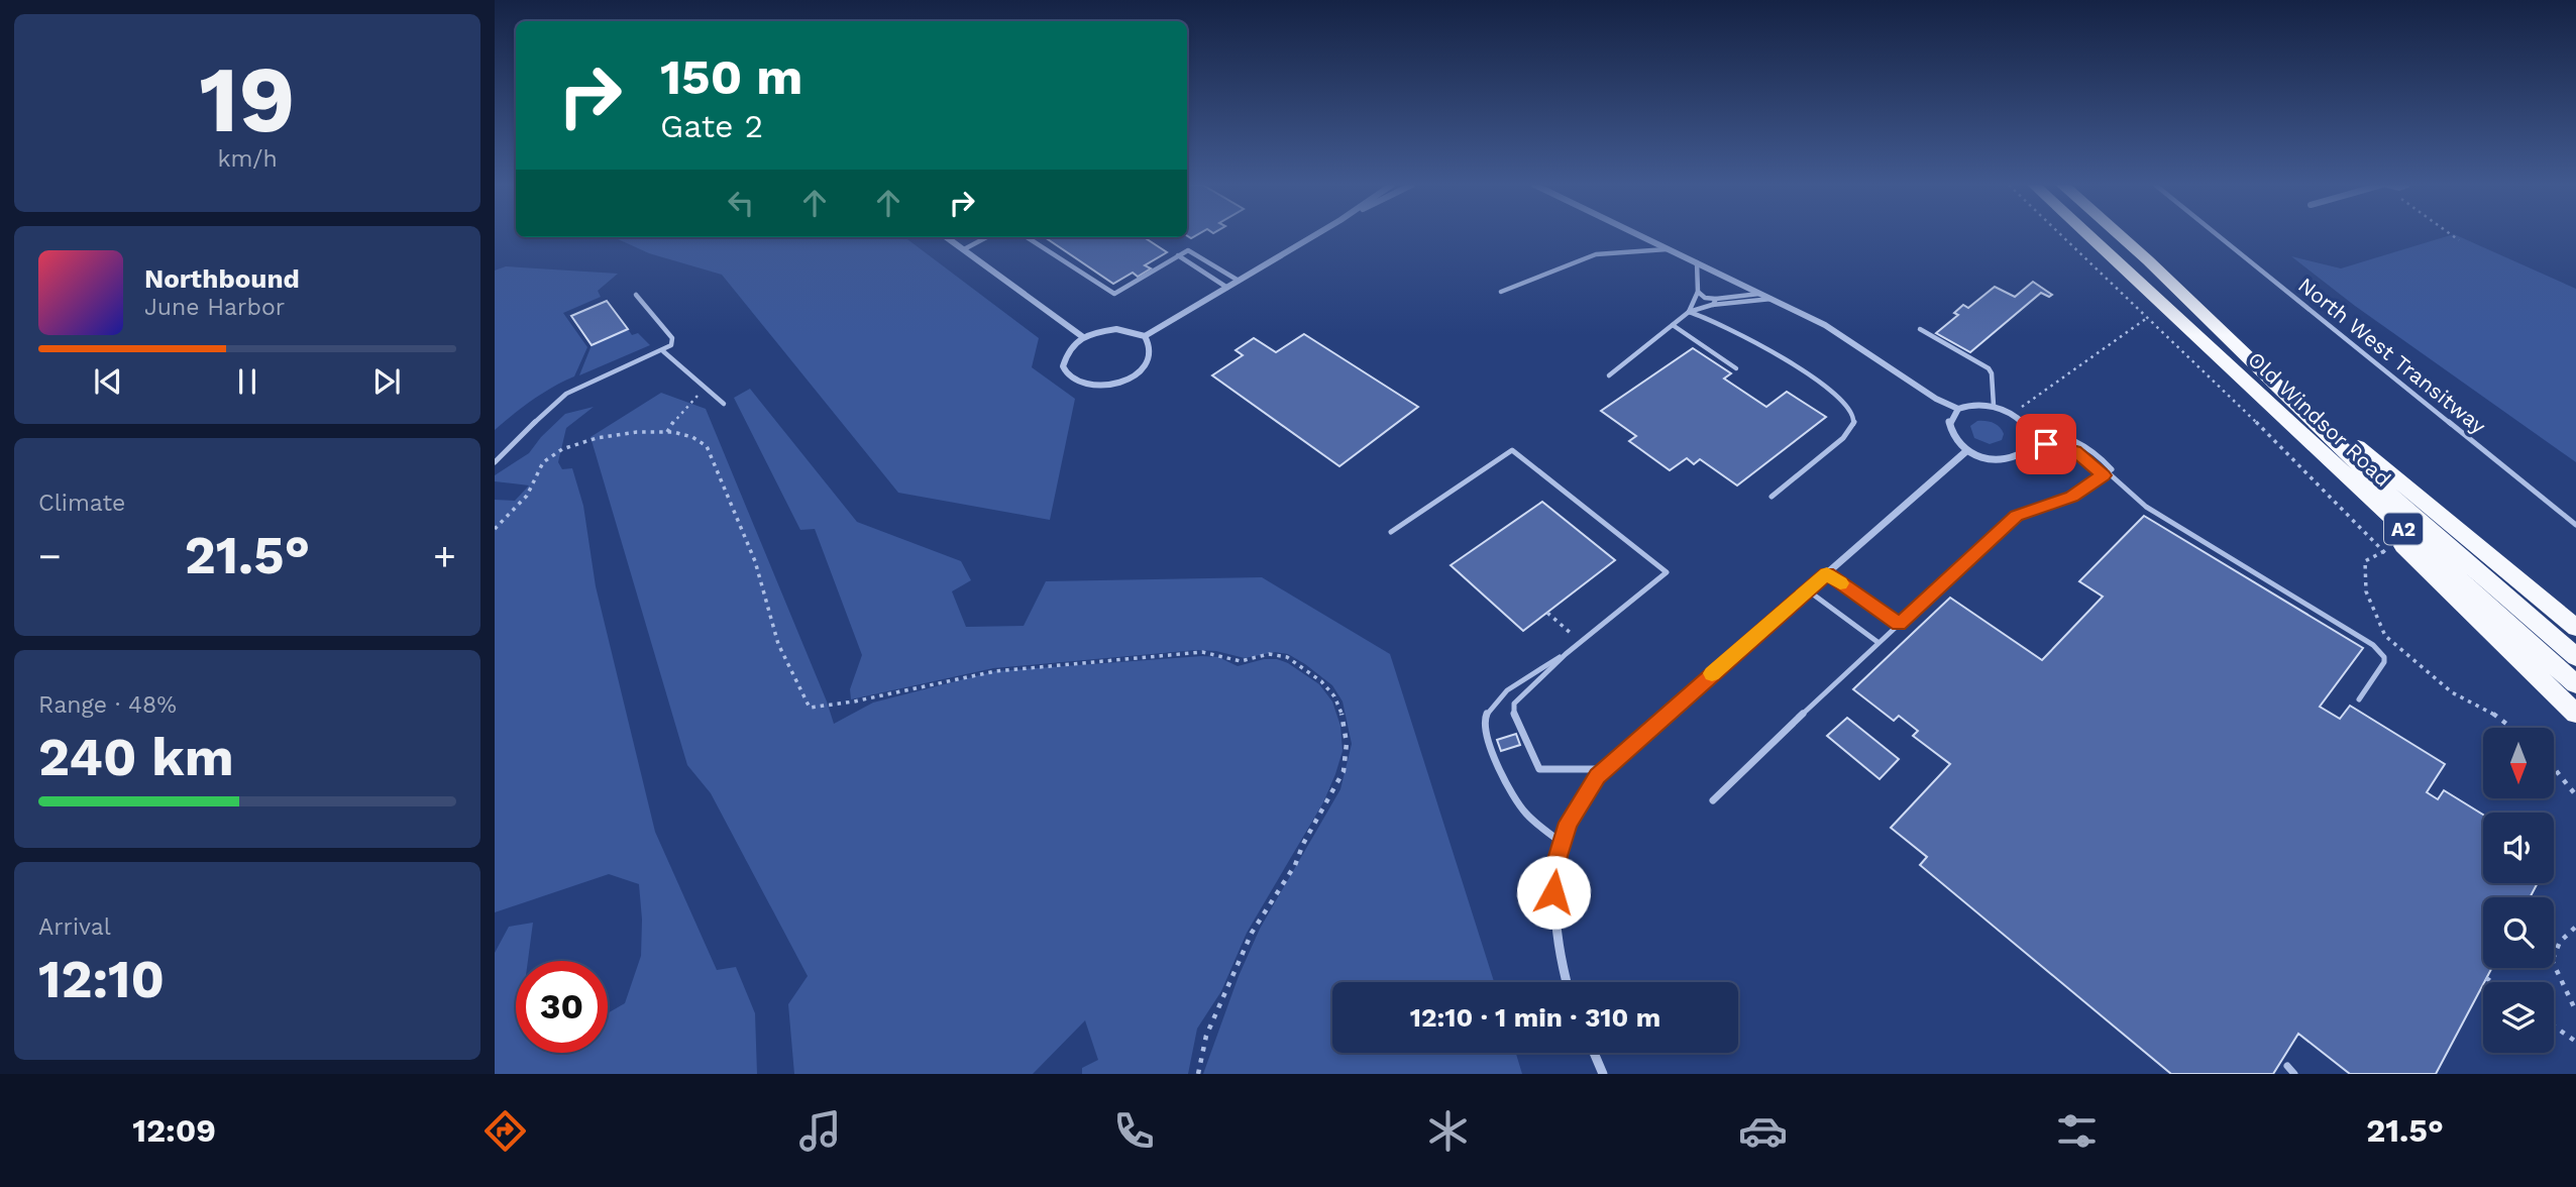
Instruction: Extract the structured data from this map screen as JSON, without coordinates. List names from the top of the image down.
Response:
{
  "streets": {
    "highway": ["Old Windsor Road", "A2"],
    "lane": ["North West Transitway"]
  },
  "north": "bottom",
  "page": {
    "tile": [
      ["19", "km/h"],
      "Climate",
      ["Range · 48%", "240 km"],
      ["Arrival", "12:10"]
    ],
    "turn": ["150 m", "Gate 2"],
    "song": ["Northbound", "June Harbor"],
    "heat": ["−", "21.5°", "+"],
    "limit": "30",
    "trip": "12:10 · 1 min · 310 m",
    "tabs": ["12:09", "21.5°"]
  }
}
